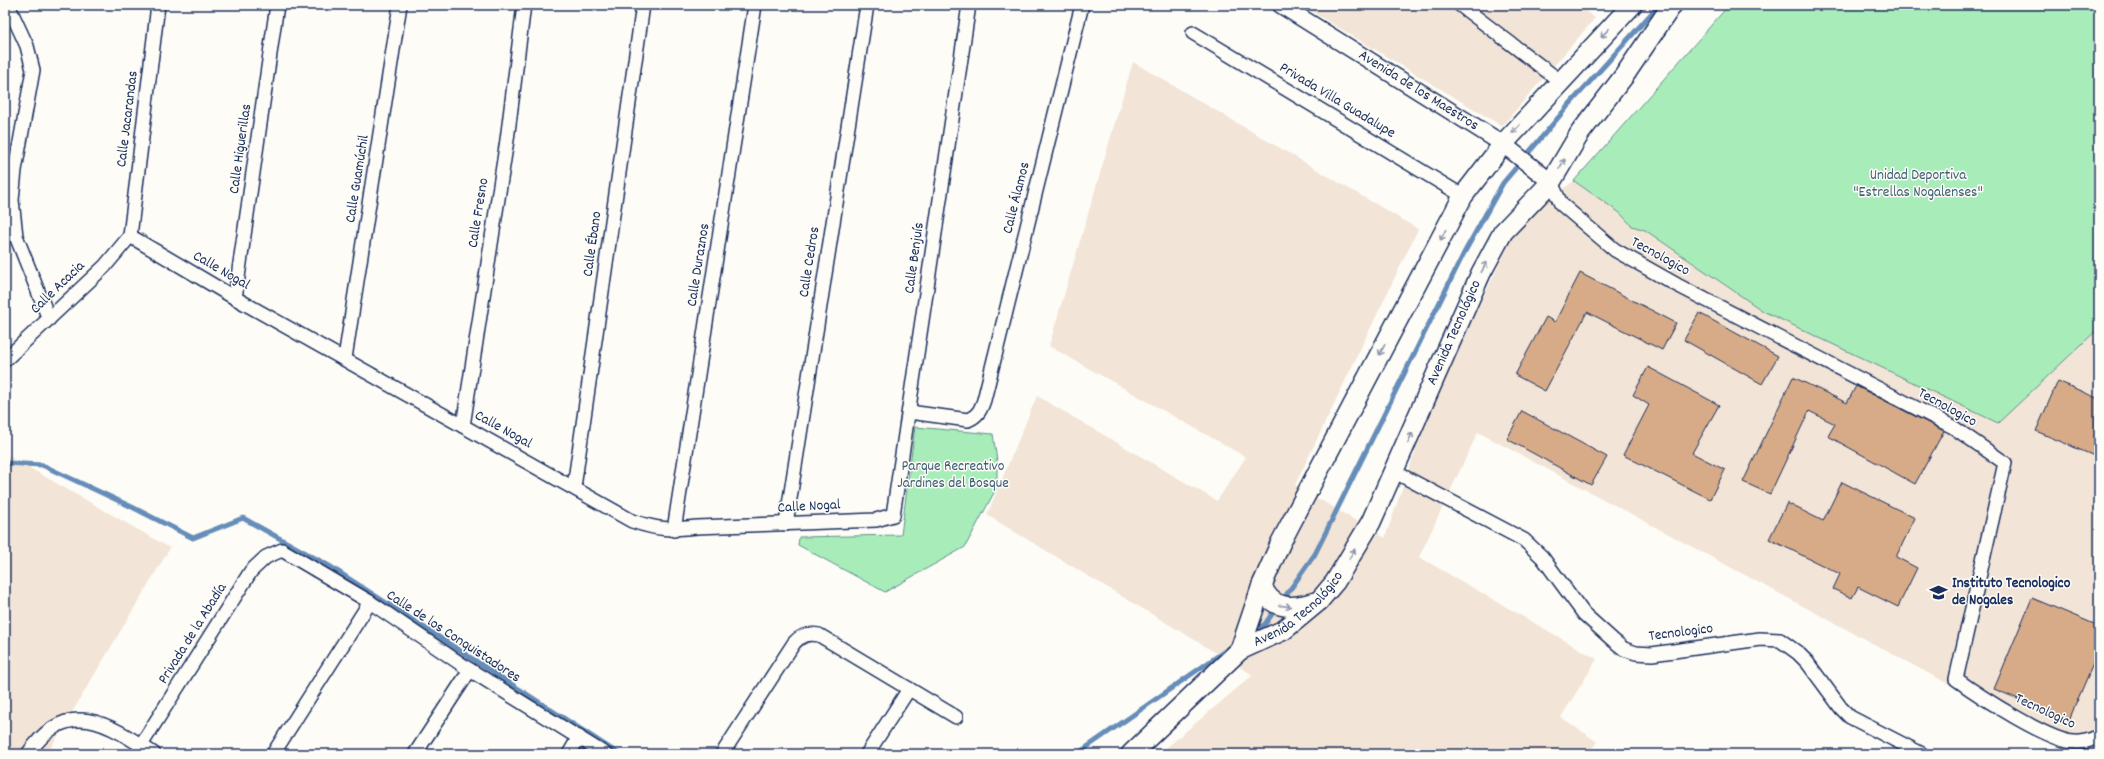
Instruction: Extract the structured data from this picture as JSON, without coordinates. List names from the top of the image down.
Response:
{
  "streets": {
    "main road": ["Avenida Tecnológico"],
    "street": [
      "Avenida de los Maestros",
      "Privada Villa Guadalupe",
      "Calle Jacarandas",
      "Calle Higuerillas",
      "Calle Guamúchil",
      "Calle Álamos",
      "Calle Fresno",
      "Calle Ébano",
      "Tecnologico",
      "Calle Benjuís",
      "Calle Cedros",
      "Calle Duraznos",
      "Calle Nogal",
      "Calle Acacia",
      "Privada de la Abadía",
      "Calle de los Conquistadores"
    ]
  },
  "crossings": [
    ["Avenida de los Maestros", "Tecnologico"],
    ["Avenida de los Maestros", "Avenida Tecnológico"],
    ["Privada Villa Guadalupe", "Avenida Tecnológico"],
    ["Calle Jacarandas", "Calle Nogal"],
    ["Calle Jacarandas", "Calle Acacia"],
    ["Calle Higuerillas", "Calle Nogal"],
    ["Calle Guamúchil", "Calle Nogal"],
    ["Calle Álamos", "Calle Benjuís"],
    ["Calle Fresno", "Calle Nogal"],
    ["Calle Ébano", "Calle Nogal"],
    ["Tecnologico", "Avenida Tecnológico"],
    ["Calle Benjuís", "Calle Nogal"],
    ["Calle Cedros", "Calle Nogal"],
    ["Calle Duraznos", "Calle Nogal"],
    ["Calle Nogal", "Calle Acacia"],
    ["Privada de la Abadía", "Calle de los Conquistadores"]
  ],
  "parks": ["Unidad Deportiva \"Estrellas Nogalenses\"", "Parque Recreativo Jardines del Bosque"],
  "places": {
    "school or university": ["Instituto Tecnologico de Nogales"]
  }
}
